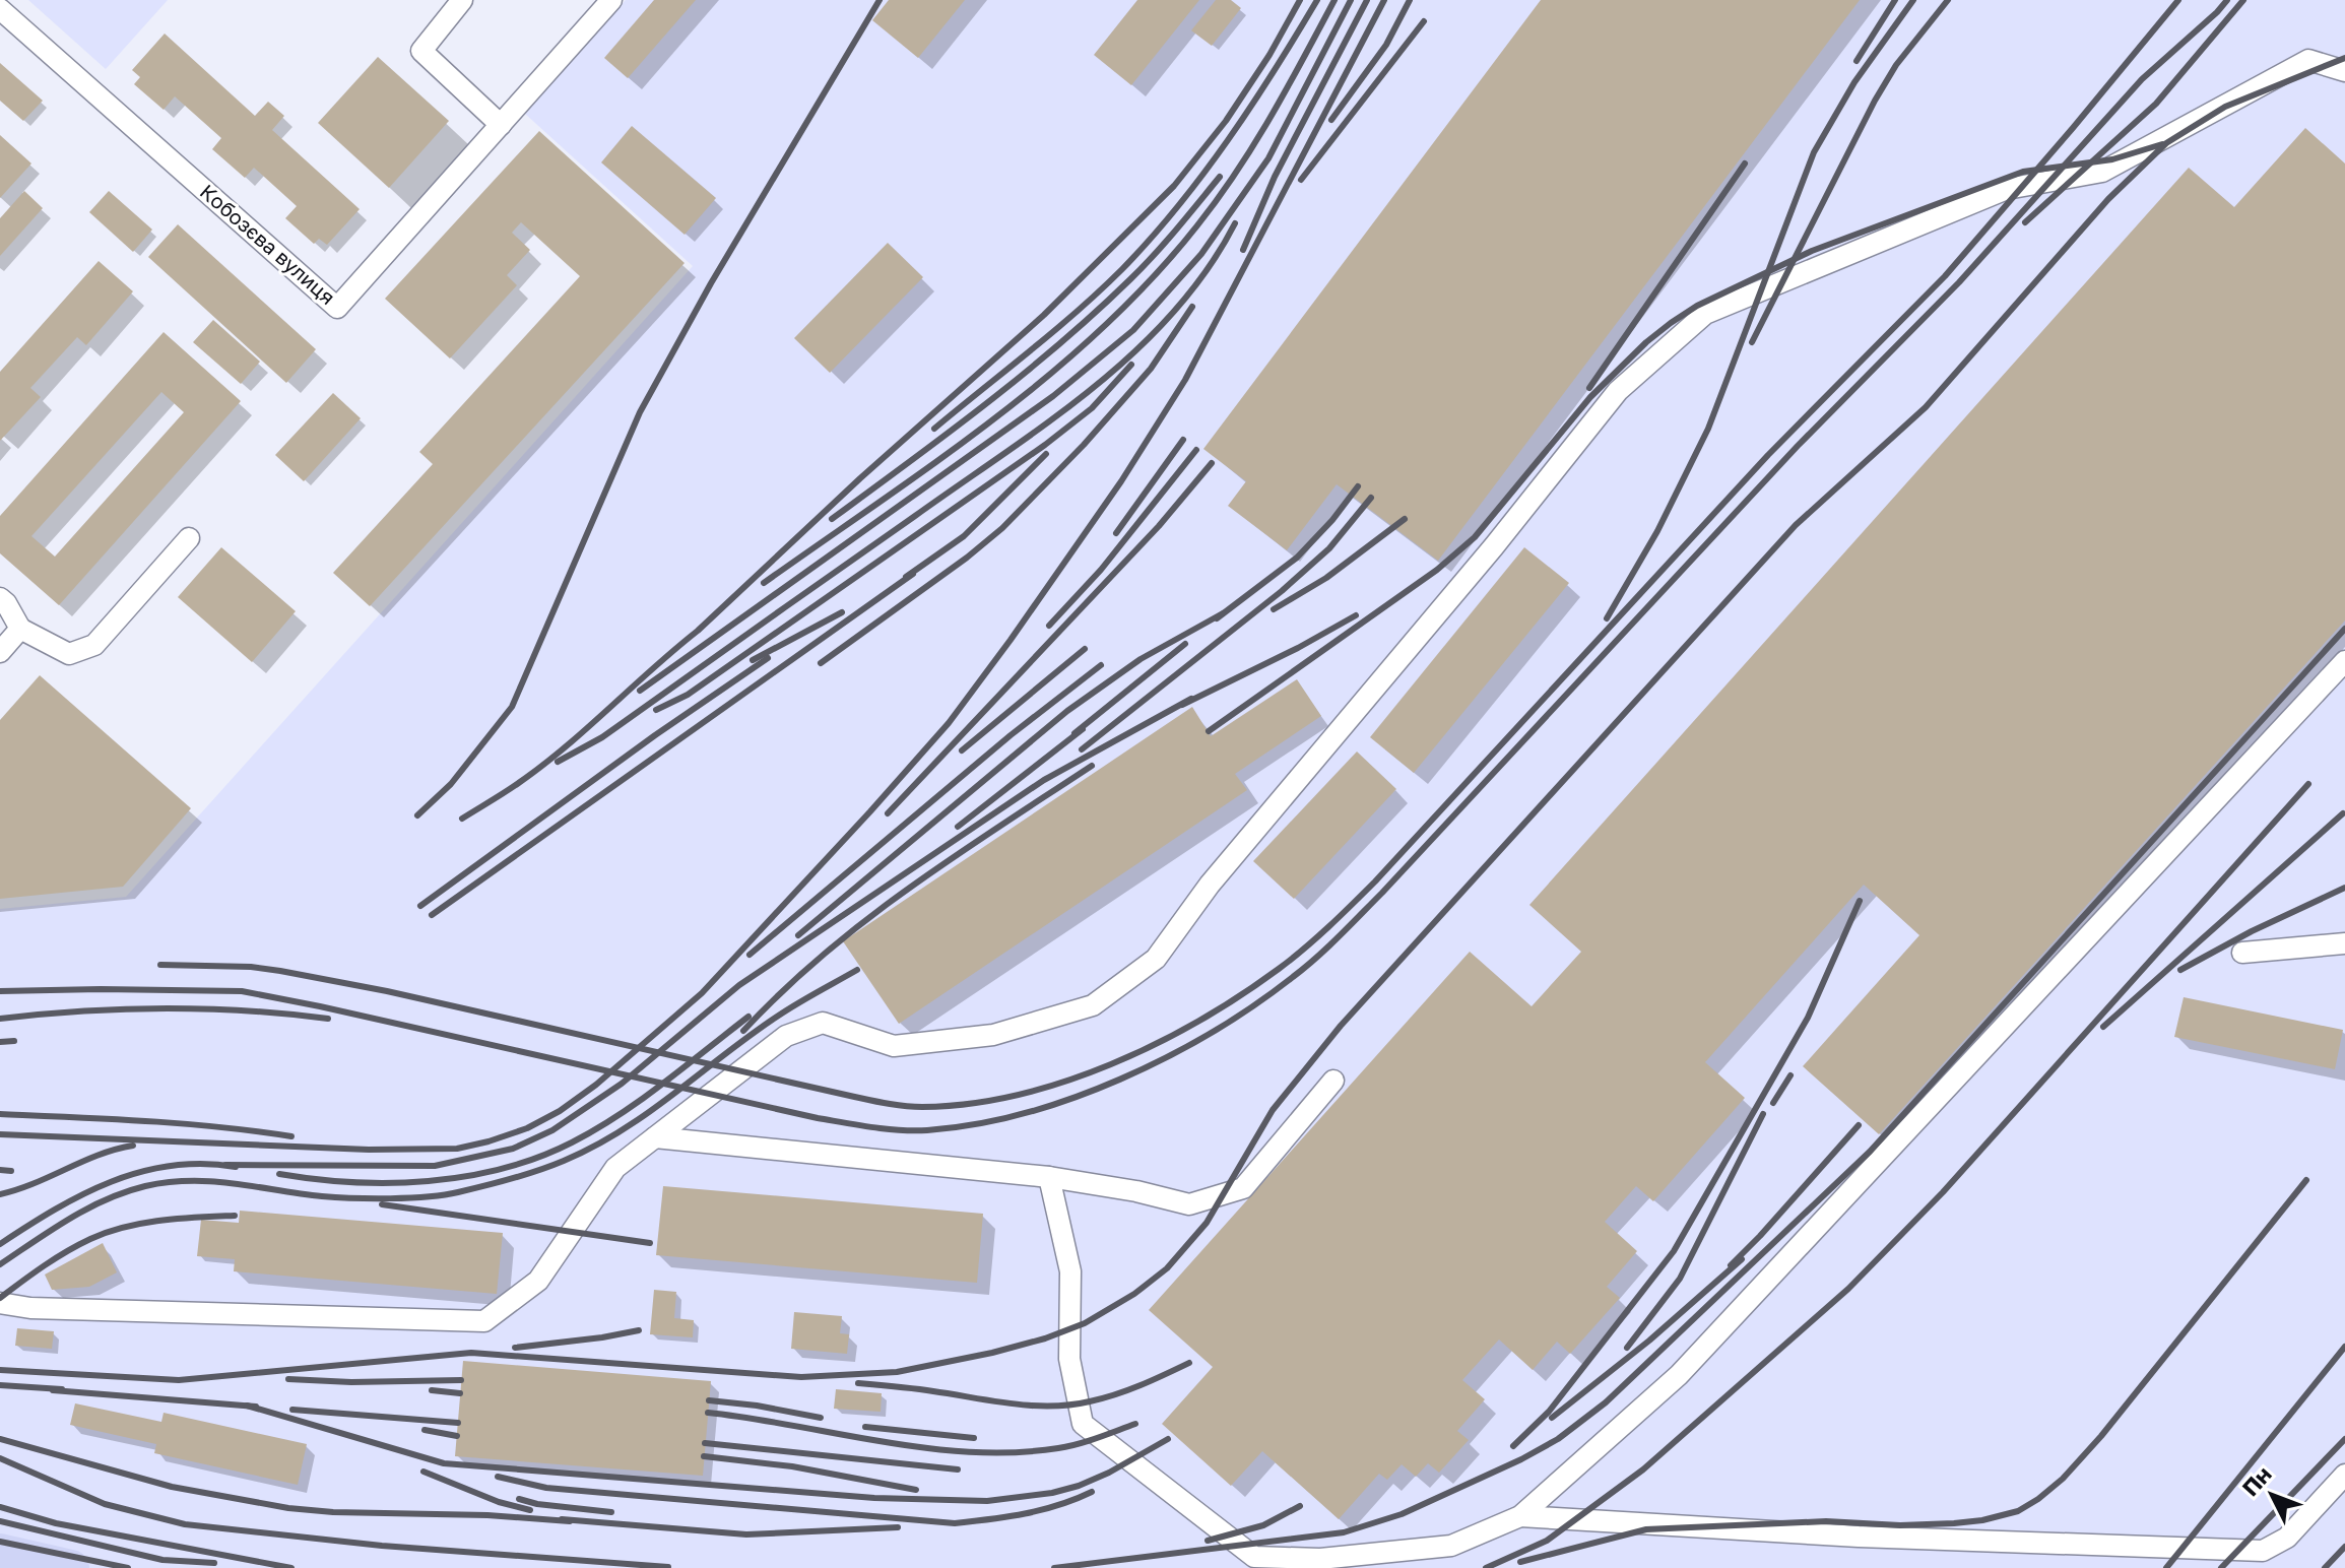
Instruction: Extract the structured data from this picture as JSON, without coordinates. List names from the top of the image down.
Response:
{
  "streets": {
    "street": ["Кобозєва вулиця"]
  },
  "north": "top left"
}
